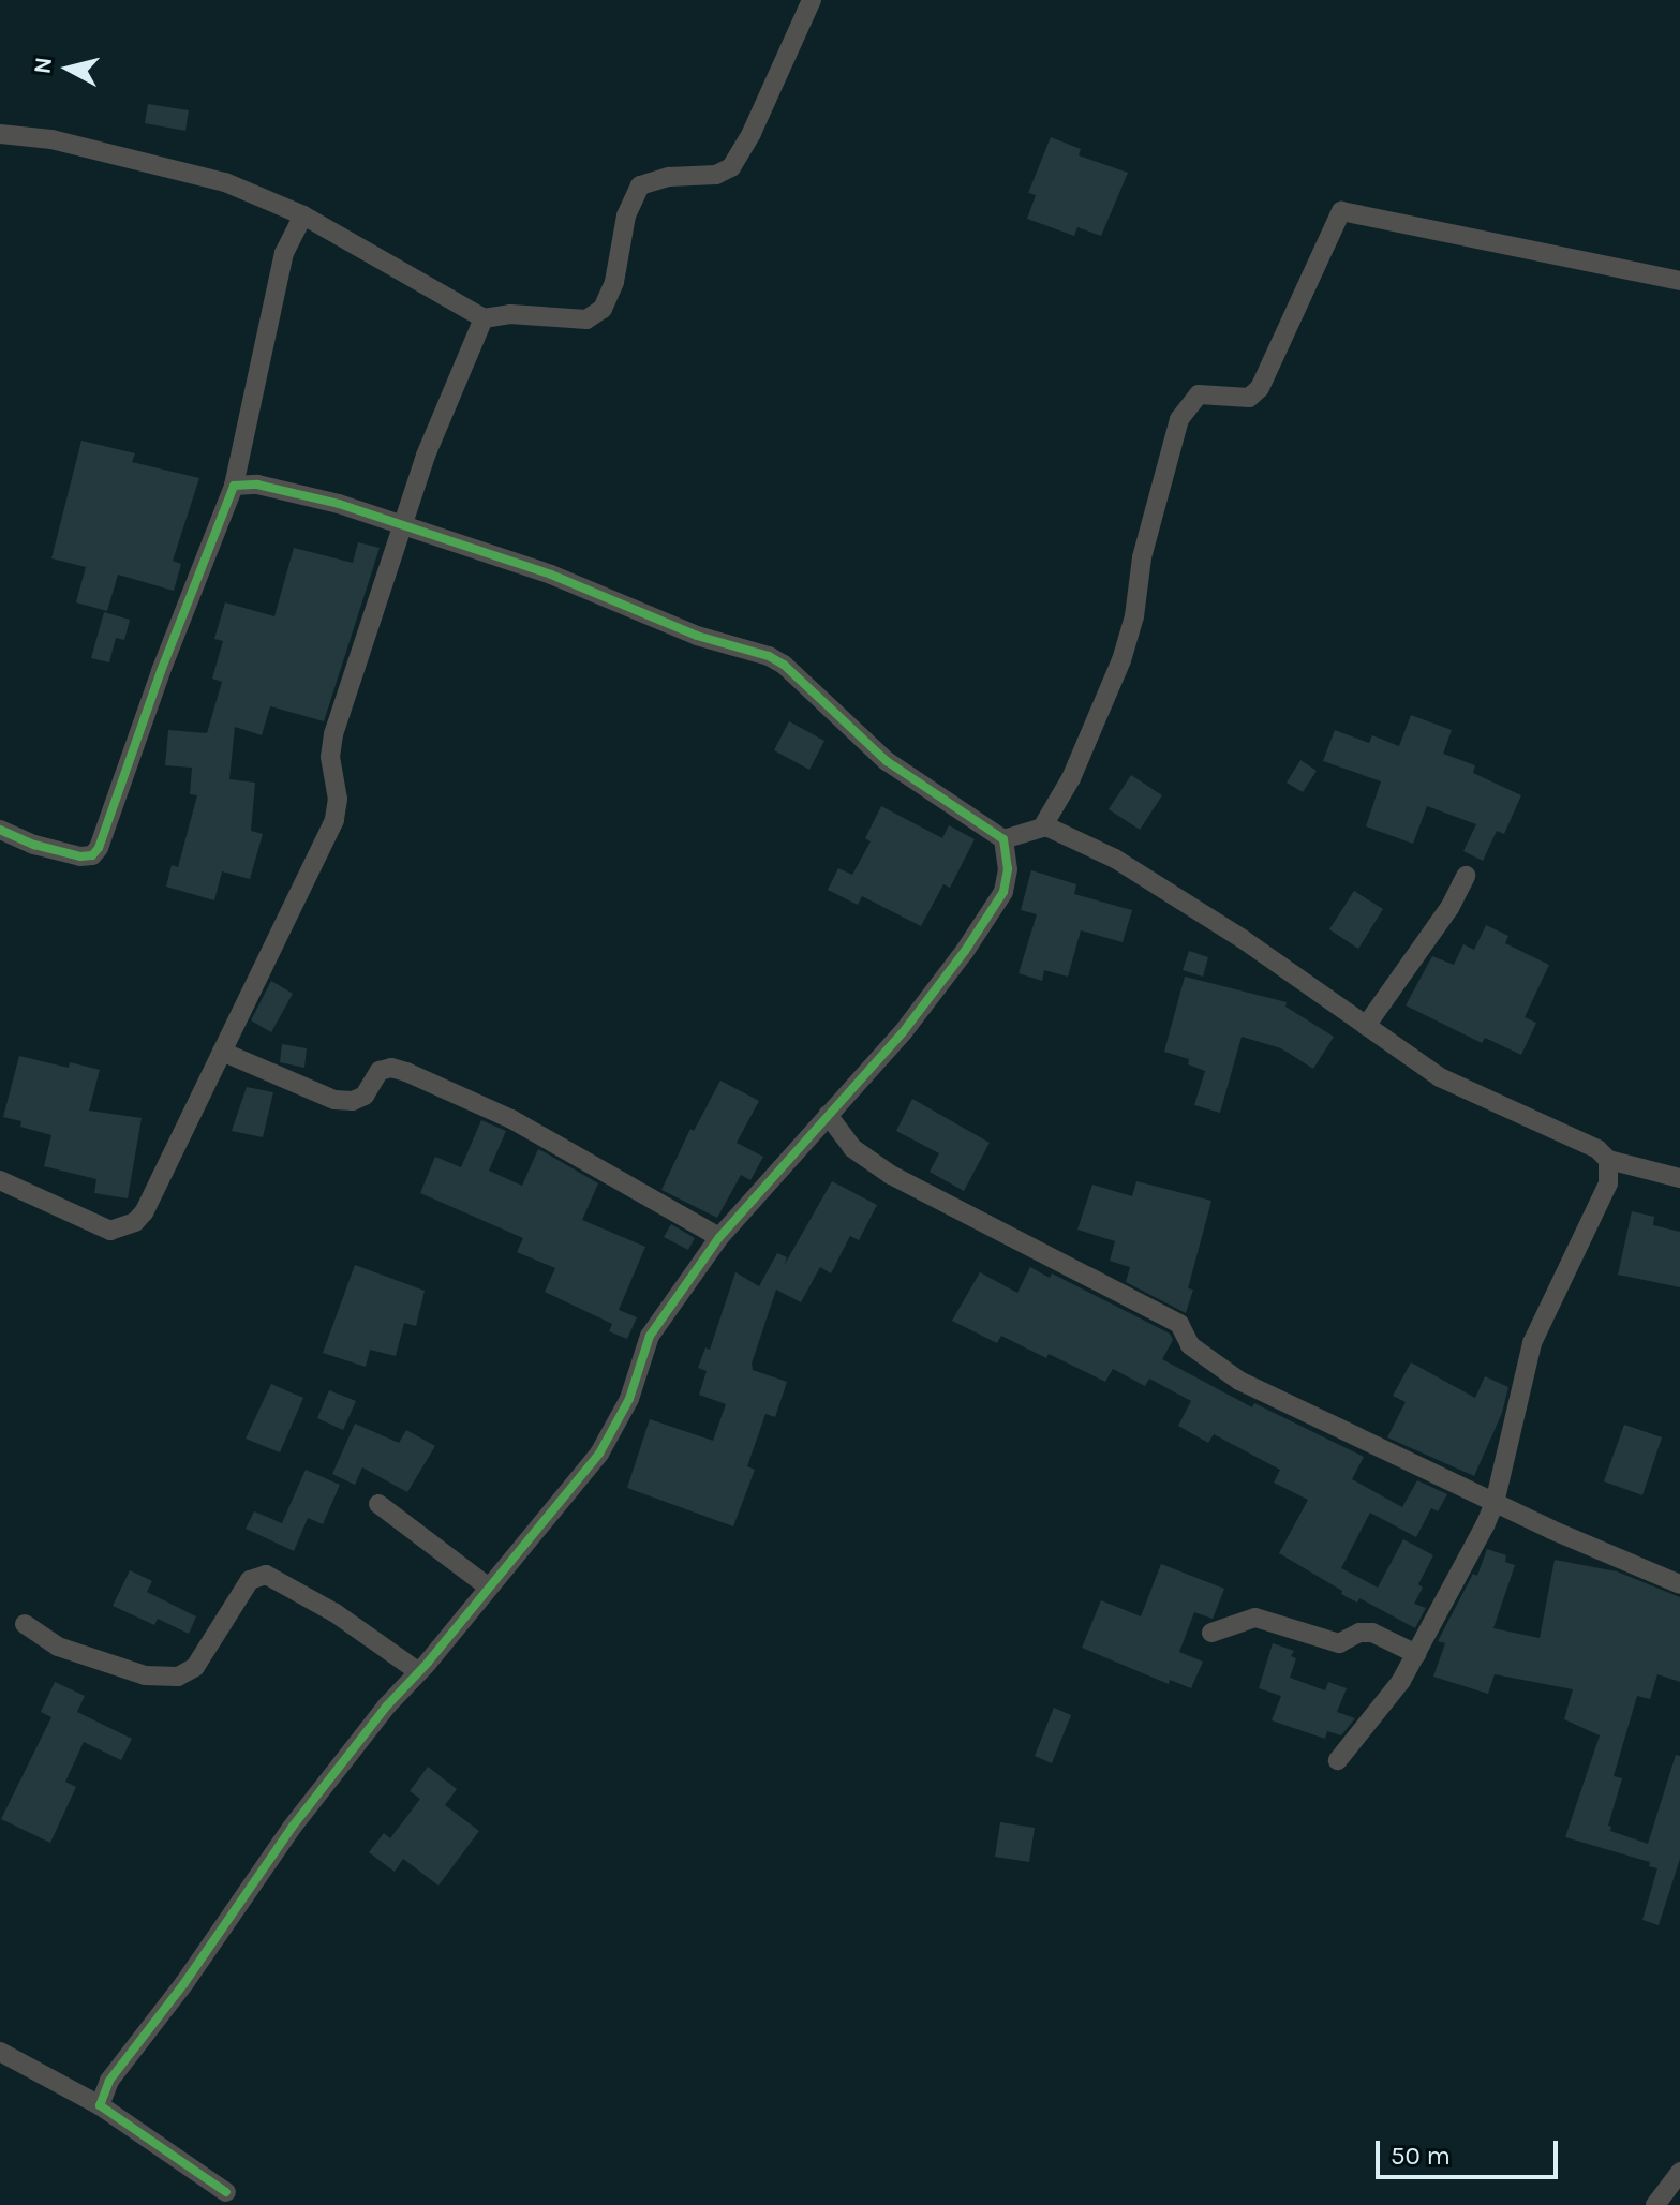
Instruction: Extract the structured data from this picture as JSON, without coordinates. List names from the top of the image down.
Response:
{
  "scale_bar": "50 m",
  "north": "left"
}
